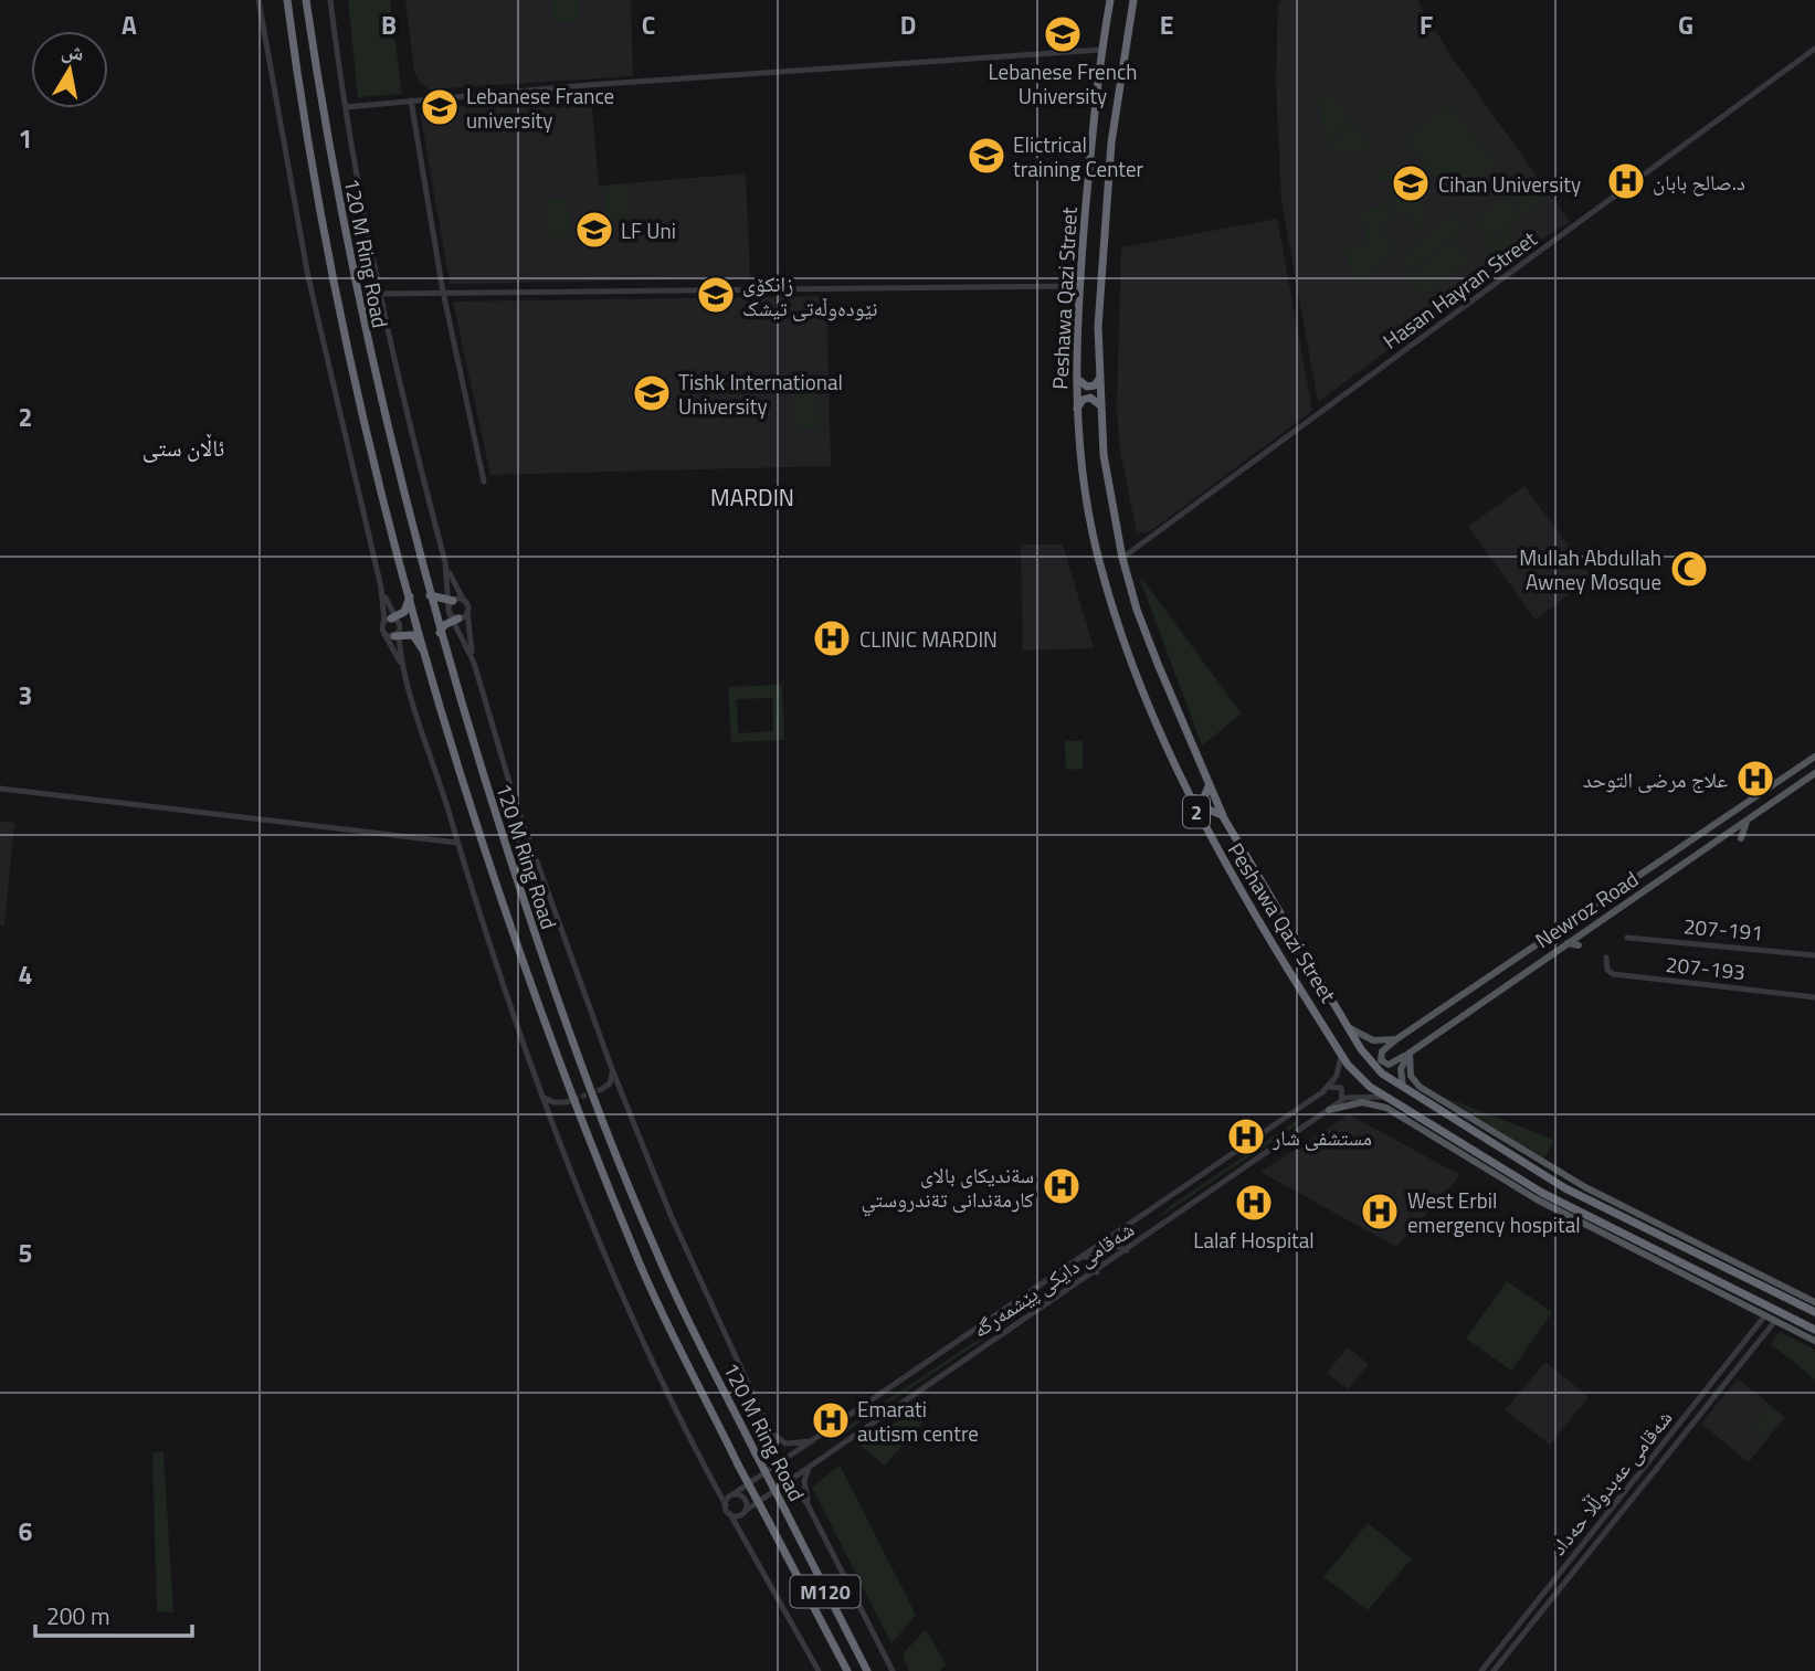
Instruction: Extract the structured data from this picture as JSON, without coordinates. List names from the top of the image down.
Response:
{
  "streets": {
    "highway": [
      "120 M Ring Road",
      "Peshawa Qazi Street",
      "2",
      "M120"
    ],
    "main road": ["Newroz Road"],
    "street": [
      "Hasan Hayran Street",
      "207-191",
      "207-193",
      "شەقامی دایکی پێشمەرگە",
      "شەقامی عەبدوڵڵا حەداد"
    ]
  },
  "crossings": [
    ["Hasan Hayran Street", "Peshawa Qazi Street"],
    ["Peshawa Qazi Street", "شەقامی عەبدوڵڵا حەداد"]
  ],
  "districts": ["ئاڵان ستی", "MARDIN"],
  "places": {
    "school or university": [
      "Lebanese French University",
      "Lebanese France university",
      "Elictrical training Center",
      "Cihan University",
      "LF Uni",
      "زانکۆی نێودەوڵەتی تیشک",
      "Tishk International University"
    ],
    "hospital": [
      "د.صالح بابان",
      "CLINIC MARDIN",
      "علاج مرضى التوحد",
      "مستشفى شار",
      "سةنديكاى بالاى كارمةندانى تةندروستي",
      "Lalaf Hospital",
      "West Erbil emergency hospital",
      "Emarati autism centre"
    ],
    "mosque": ["Mullah Abdullah Awney Mosque"]
  },
  "scale_bar": "200 m",
  "north": "top",
  "grid": {
    "columns": [
      "A",
      "B",
      "C",
      "D",
      "E",
      "F",
      "G"
    ],
    "rows": [
      "1",
      "2",
      "3",
      "4",
      "5",
      "6"
    ]
  }
}
